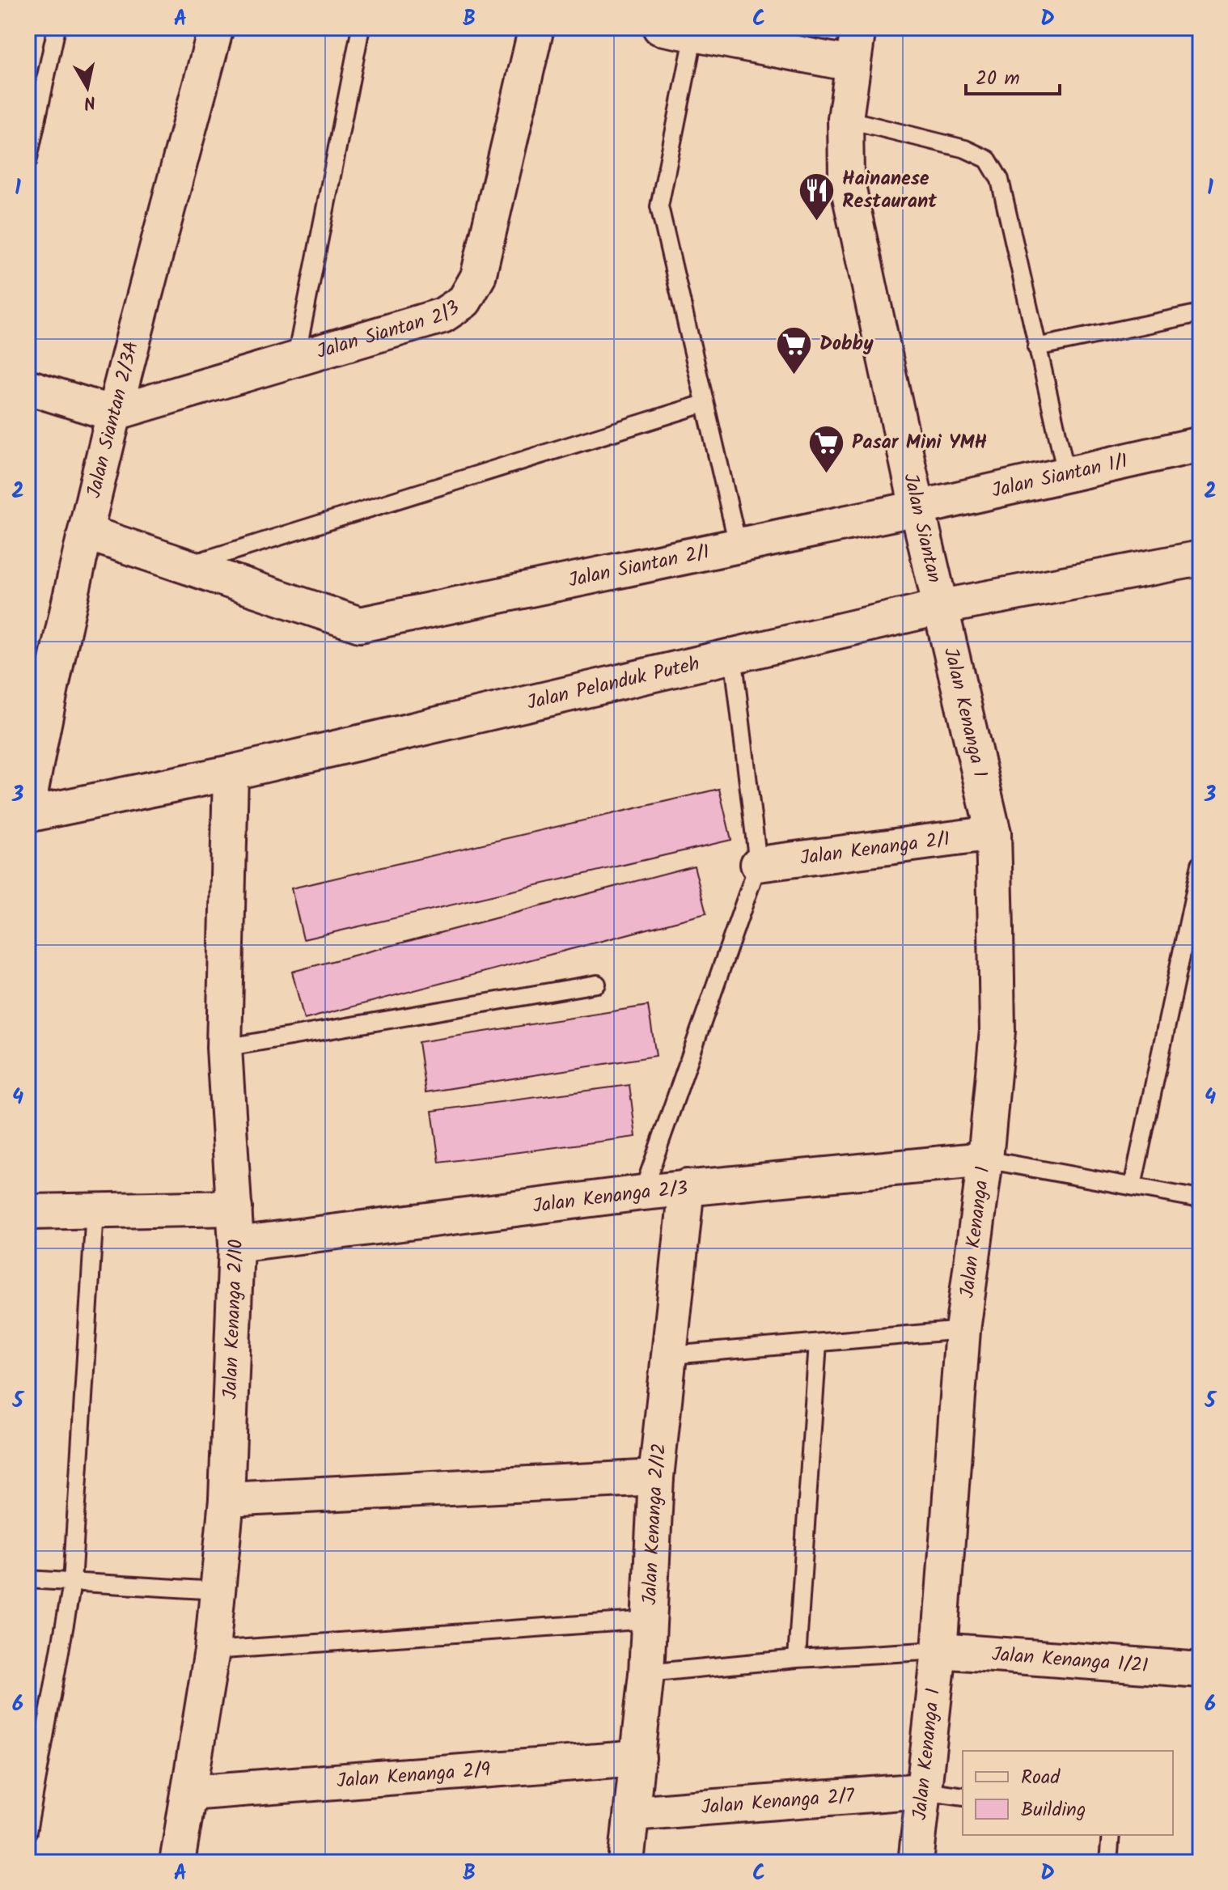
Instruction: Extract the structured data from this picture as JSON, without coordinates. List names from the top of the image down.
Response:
{
  "streets": {
    "street": [
      "Jalan Siantan 2/3",
      "Jalan Siantan 2/3A",
      "Jalan Siantan 1/1",
      "Jalan Siantan",
      "Jalan Siantan 2/1",
      "Jalan Pelanduk Puteh",
      "Jalan Kenanga 1",
      "Jalan Kenanga 2/1",
      "Jalan Kenanga 2/3",
      "Jalan Kenanga 2/10",
      "Jalan Kenanga 2/12",
      "Jalan Kenanga 1/21",
      "Jalan Kenanga 2/9",
      "Jalan Kenanga 2/7"
    ]
  },
  "crossings": [
    ["Jalan Siantan 2/3", "Jalan Siantan 2/3A"],
    ["Jalan Siantan 1/1", "Jalan Siantan"],
    ["Jalan Siantan 1/1", "Jalan Siantan 2/1"],
    ["Jalan Siantan", "Jalan Siantan 2/1"],
    ["Jalan Siantan", "Jalan Pelanduk Puteh"],
    ["Jalan Siantan", "Jalan Kenanga 1"],
    ["Jalan Pelanduk Puteh", "Jalan Kenanga 1"],
    ["Jalan Pelanduk Puteh", "Jalan Kenanga 2/10"],
    ["Jalan Kenanga 1", "Jalan Kenanga 2/1"],
    ["Jalan Kenanga 1", "Jalan Kenanga 2/3"],
    ["Jalan Kenanga 1", "Jalan Kenanga 1/21"],
    ["Jalan Kenanga 1", "Jalan Kenanga 2/7"],
    ["Jalan Kenanga 2/3", "Jalan Kenanga 2/10"],
    ["Jalan Kenanga 2/3", "Jalan Kenanga 2/12"],
    ["Jalan Kenanga 2/10", "Jalan Kenanga 2/9"],
    ["Jalan Kenanga 2/12", "Jalan Kenanga 2/9"],
    ["Jalan Kenanga 2/12", "Jalan Kenanga 2/7"]
  ],
  "places": {
    "restaurant": ["Hainanese Restaurant"],
    "supermarket": ["Dobby", "Pasar Mini YMH"]
  },
  "legend": ["Road", "Building"],
  "scale_bar": "20 m",
  "north": "bottom",
  "grid": {
    "columns": [
      "A",
      "B",
      "C",
      "D"
    ],
    "rows": [
      "1",
      "2",
      "3",
      "4",
      "5",
      "6"
    ]
  }
}
